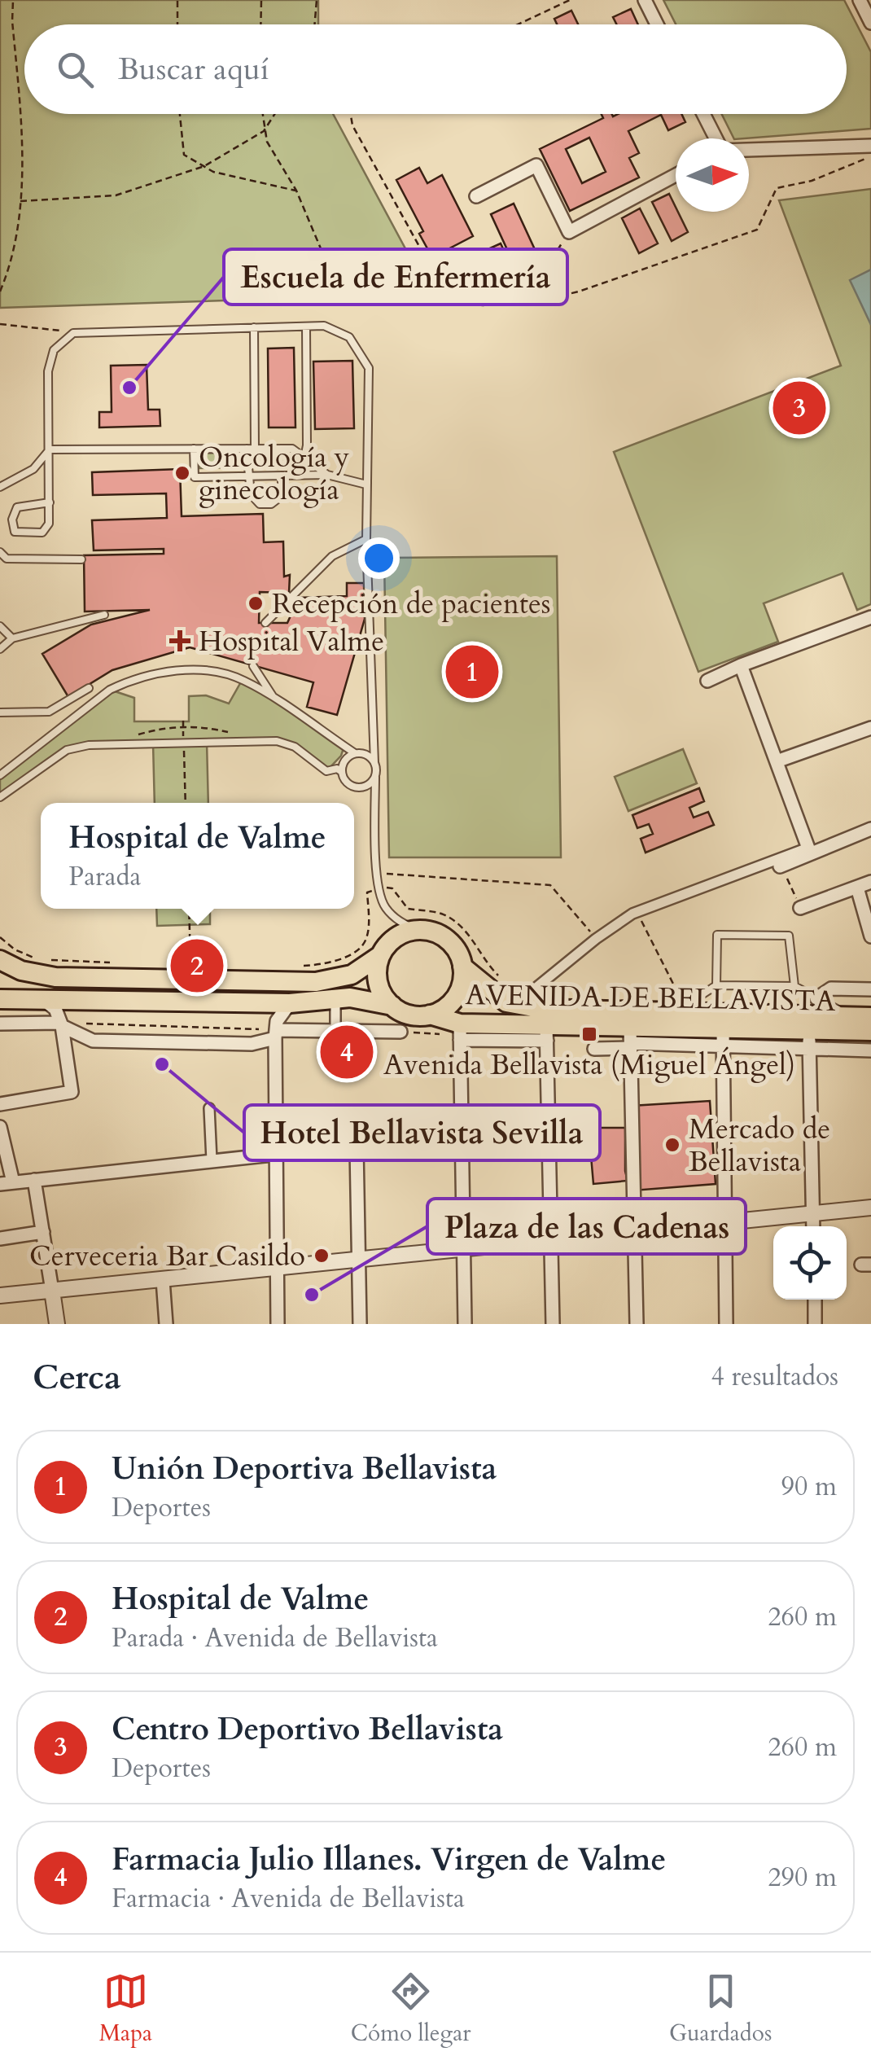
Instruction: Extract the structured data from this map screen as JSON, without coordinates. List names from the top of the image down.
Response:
{
  "streets": {
    "main road": ["AVENIDA DE BELLAVISTA"]
  },
  "places": {
    "other": [
      "Escuela de Enfermería",
      "Oncología y ginecología",
      "Recepción de pacientes",
      "Hotel Bellavista Sevilla",
      "Mercado de Bellavista",
      "Cerveceria Bar Casildo",
      "Plaza de las Cadenas"
    ],
    "health": ["Hospital Valme"],
    "transit": ["Avenida Bellavista (Miguel Ángel)"]
  },
  "north": "right",
  "page": {
    "search": "Buscar aquí",
    "pins": [
      "3",
      "1",
      "2",
      "4"
    ],
    "popup": ["Hospital de Valme", "Parada"],
    "heading": ["Cerca", "4 resultados"],
    "list": [
      {
        "mark": "1",
        "name": "Unión Deportiva Bellavista",
        "note": "Deportes",
        "value": "90 m"
      },
      {
        "mark": "2",
        "name": "Hospital de Valme",
        "note": "Parada · Avenida de Bellavista",
        "value": "260 m"
      },
      {
        "mark": "3",
        "name": "Centro Deportivo Bellavista",
        "note": "Deportes",
        "value": "260 m"
      },
      {
        "mark": "4",
        "name": "Farmacia Julio Illanes. Virgen de Valme",
        "note": "Farmacia · Avenida de Bellavista",
        "value": "290 m"
      }
    ],
    "nav": ["Mapa", "Cómo llegar", "Guardados"]
  }
}
